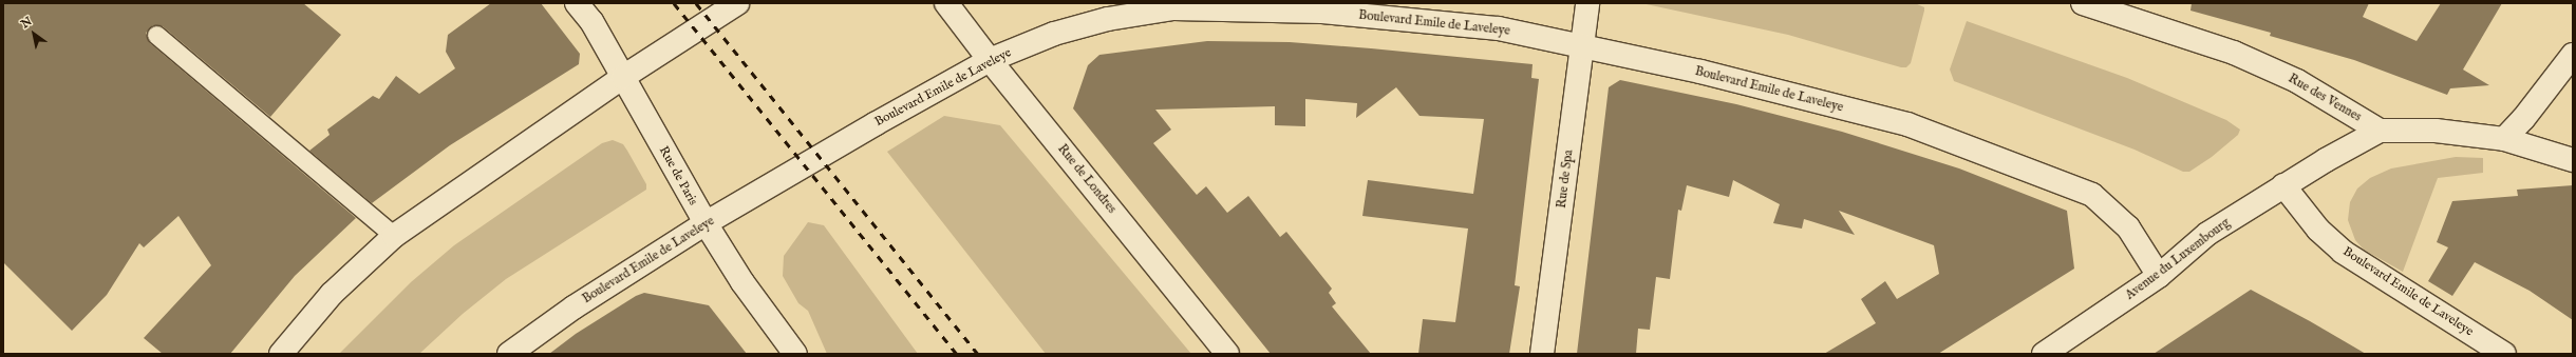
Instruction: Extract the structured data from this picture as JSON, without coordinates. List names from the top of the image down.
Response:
{
  "streets": {
    "street": [
      "Boulevard Emile de Laveleye",
      "Rue des Vennes",
      "Rue de Paris",
      "Rue de Londres",
      "Rue de Spa",
      "Avenue du Luxembourg"
    ]
  },
  "crossings": [
    ["Boulevard Emile de Laveleye", "Rue de Paris"],
    ["Boulevard Emile de Laveleye", "Rue de Londres"],
    ["Boulevard Emile de Laveleye", "Rue de Spa"],
    ["Boulevard Emile de Laveleye", "Avenue du Luxembourg"],
    ["Rue des Vennes", "Avenue du Luxembourg"]
  ],
  "north": "top left"
}
